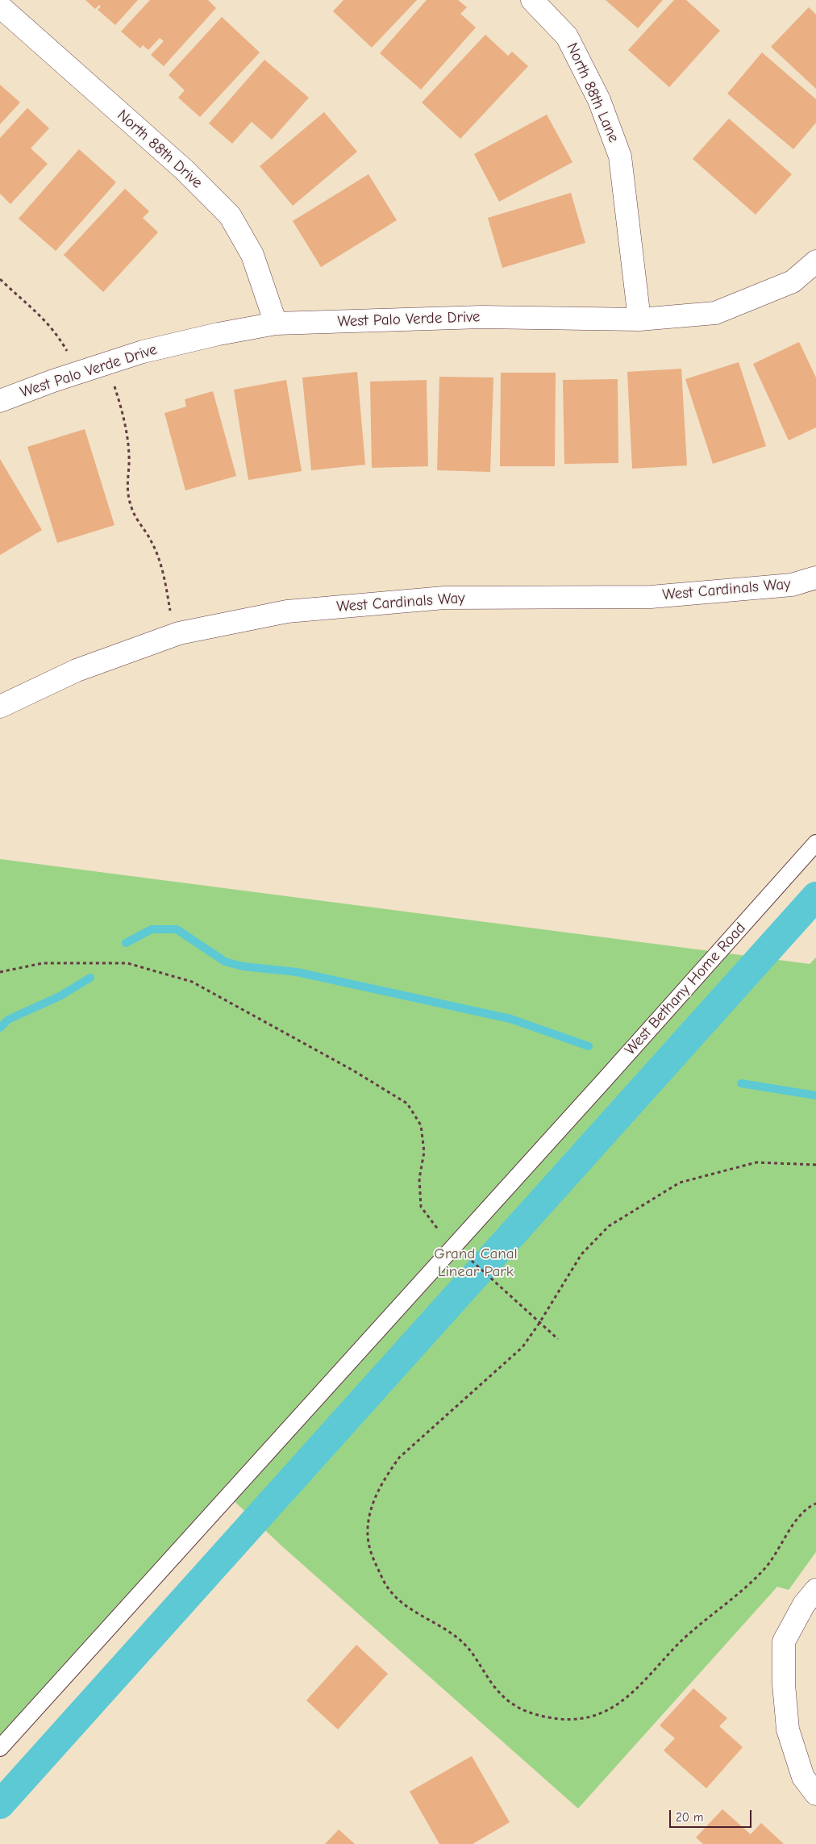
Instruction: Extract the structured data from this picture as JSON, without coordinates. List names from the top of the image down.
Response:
{
  "streets": {
    "street": [
      "North 88th Lane",
      "North 88th Drive",
      "West Palo Verde Drive",
      "West Cardinals Way"
    ],
    "lane": ["West Bethany Home Road"]
  },
  "crossings": [
    ["North 88th Lane", "West Palo Verde Drive"],
    ["North 88th Drive", "West Palo Verde Drive"]
  ],
  "parks": ["Grand Canal Linear Park"],
  "scale_bar": "20 m"
}
